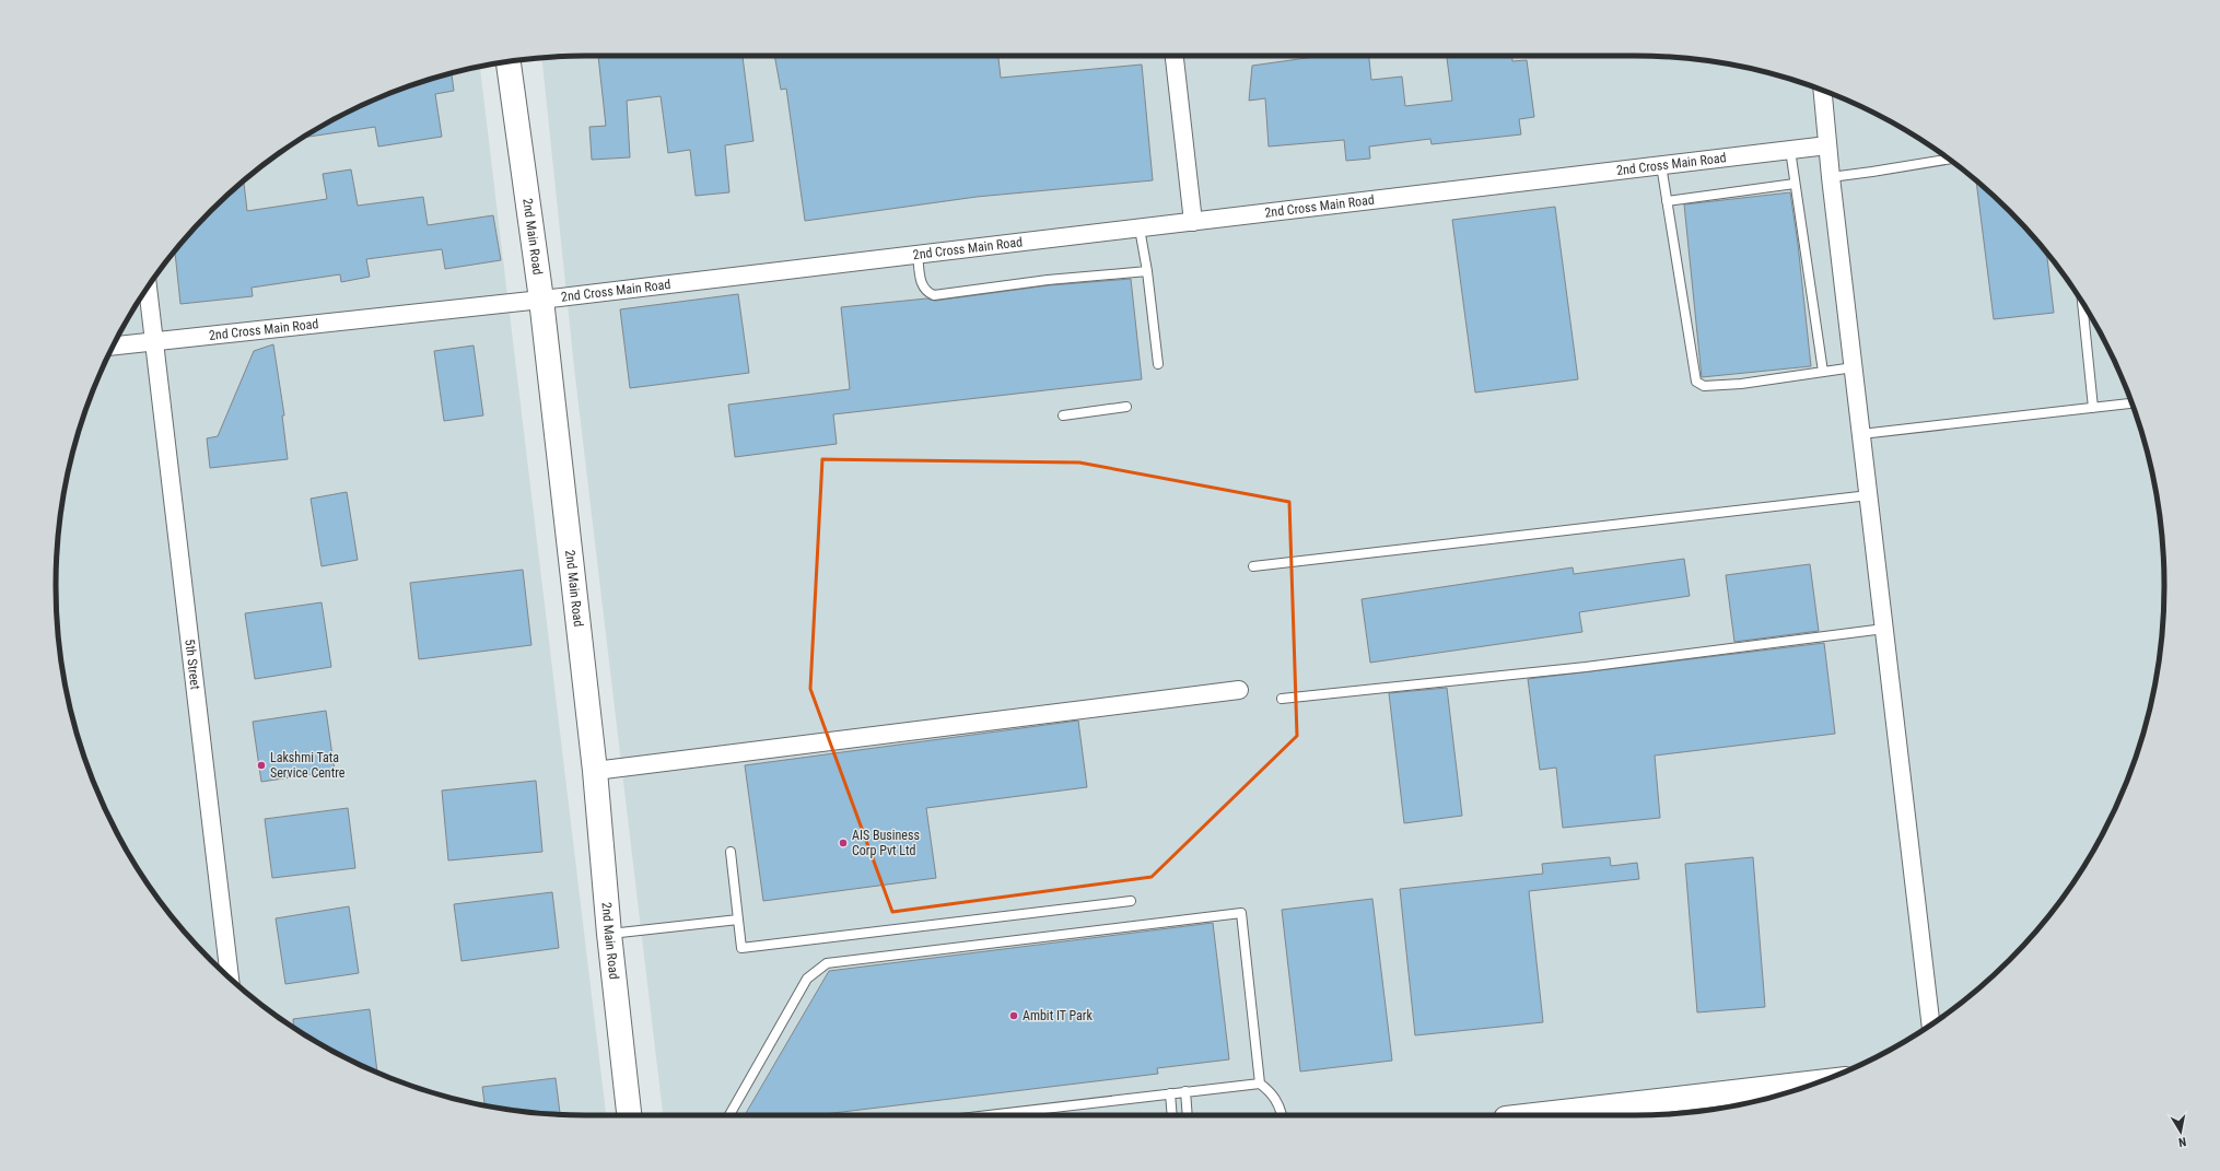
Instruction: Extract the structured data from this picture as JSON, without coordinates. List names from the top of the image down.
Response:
{
  "streets": {
    "main road": ["2nd Main Road"],
    "street": ["2nd Cross Main Road", "5th Street"]
  },
  "crossings": [
    ["2nd Cross Main Road", "2nd Main Road"],
    ["2nd Cross Main Road", "5th Street"]
  ],
  "places": ["Lakshmi Tata Service Centre", "AIS Business Corp Pvt Ltd", "Ambit IT Park"],
  "north": "bottom"
}
